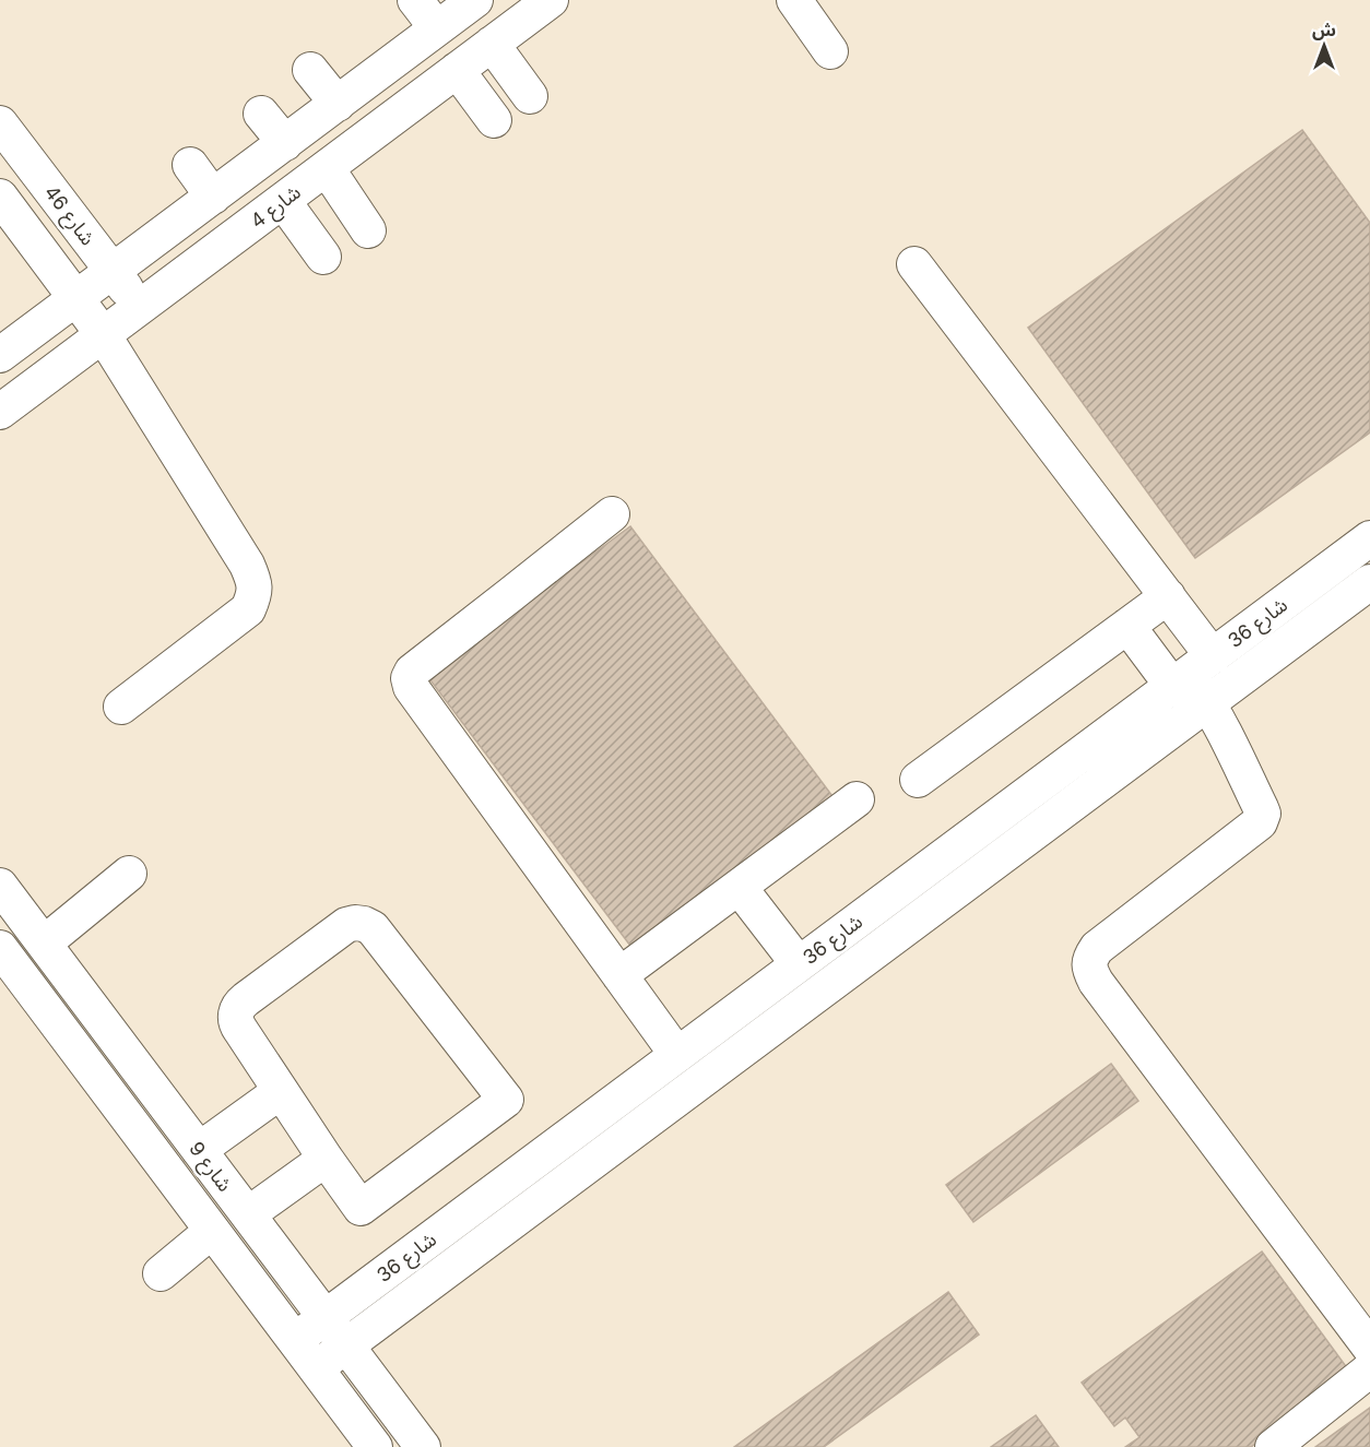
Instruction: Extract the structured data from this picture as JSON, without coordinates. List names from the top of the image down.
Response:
{
  "streets": {
    "lane": [
      "شارع 4",
      "شارع 46",
      "شارع 36",
      "شارع 9"
    ]
  },
  "crossings": [
    ["شارع 4", "شارع 46"],
    ["شارع 36", "شارع 9"]
  ],
  "north": "top"
}
